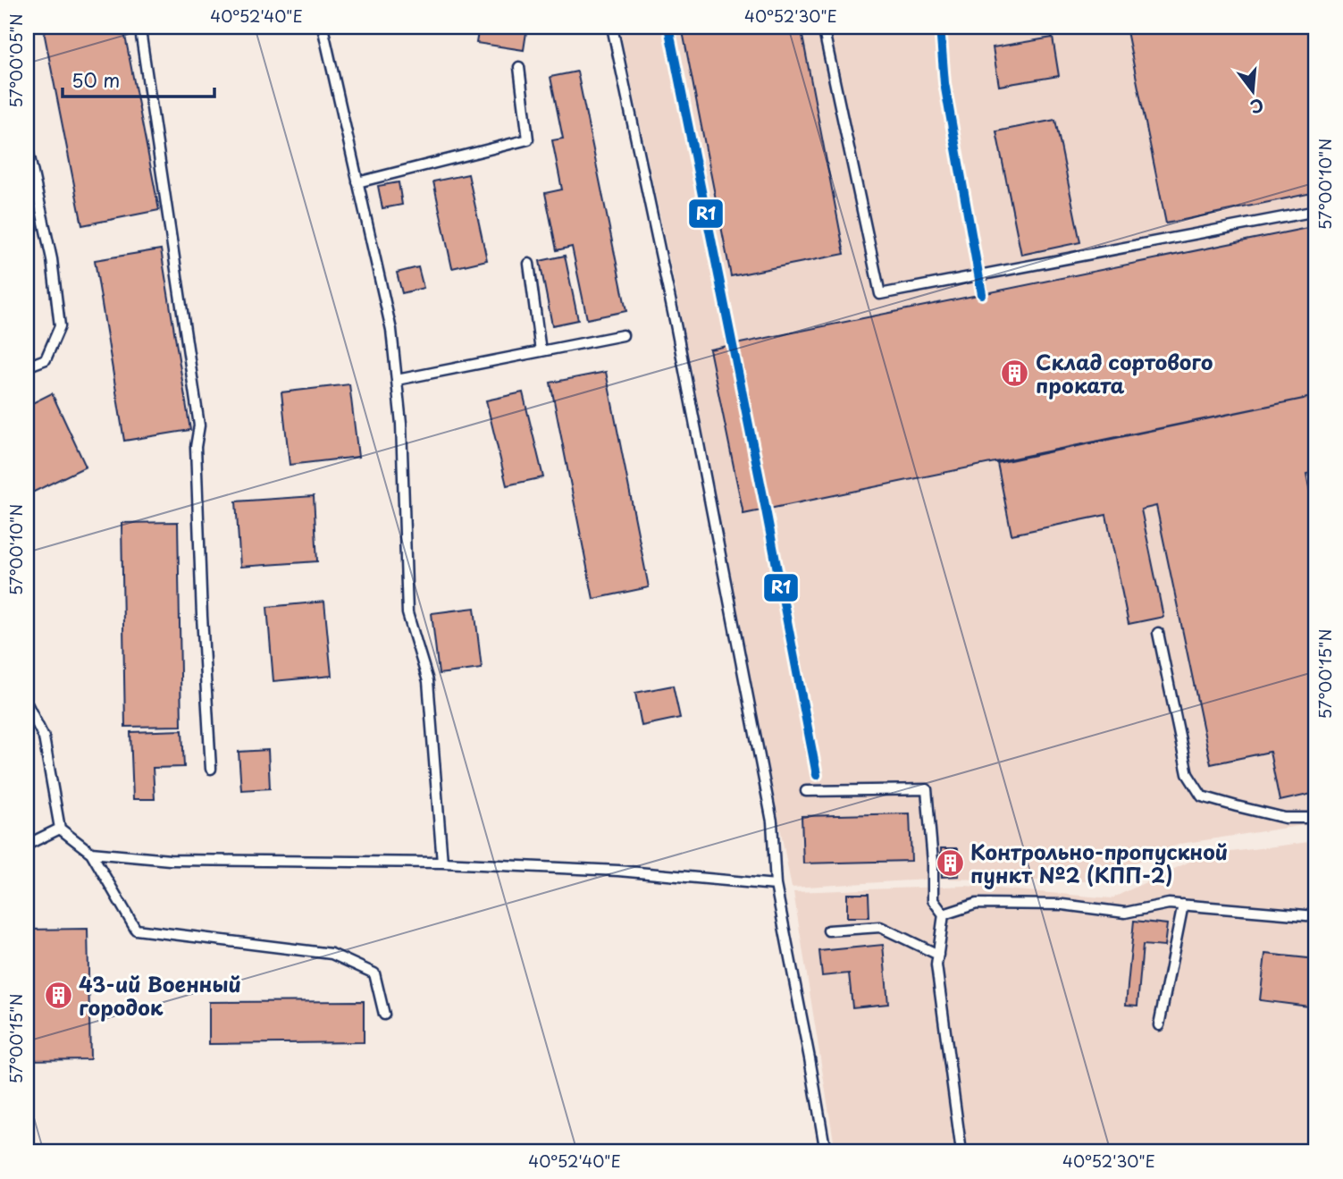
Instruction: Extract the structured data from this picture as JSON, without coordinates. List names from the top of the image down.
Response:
{
  "places": {
    "building": ["Склад сортового проката", "Контрольно-пропускной пункт №2 (КПП-2)", "43-ий Военный городок"]
  },
  "lines": ["transit line R1"],
  "scale_bar": "50 m",
  "north": "bottom",
  "coordinates": [
    "40°52'40\"E",
    "40°52'30\"E",
    "57°00'05\"N",
    "57°00'10\"N",
    "57°00'15\"N"
  ]
}
